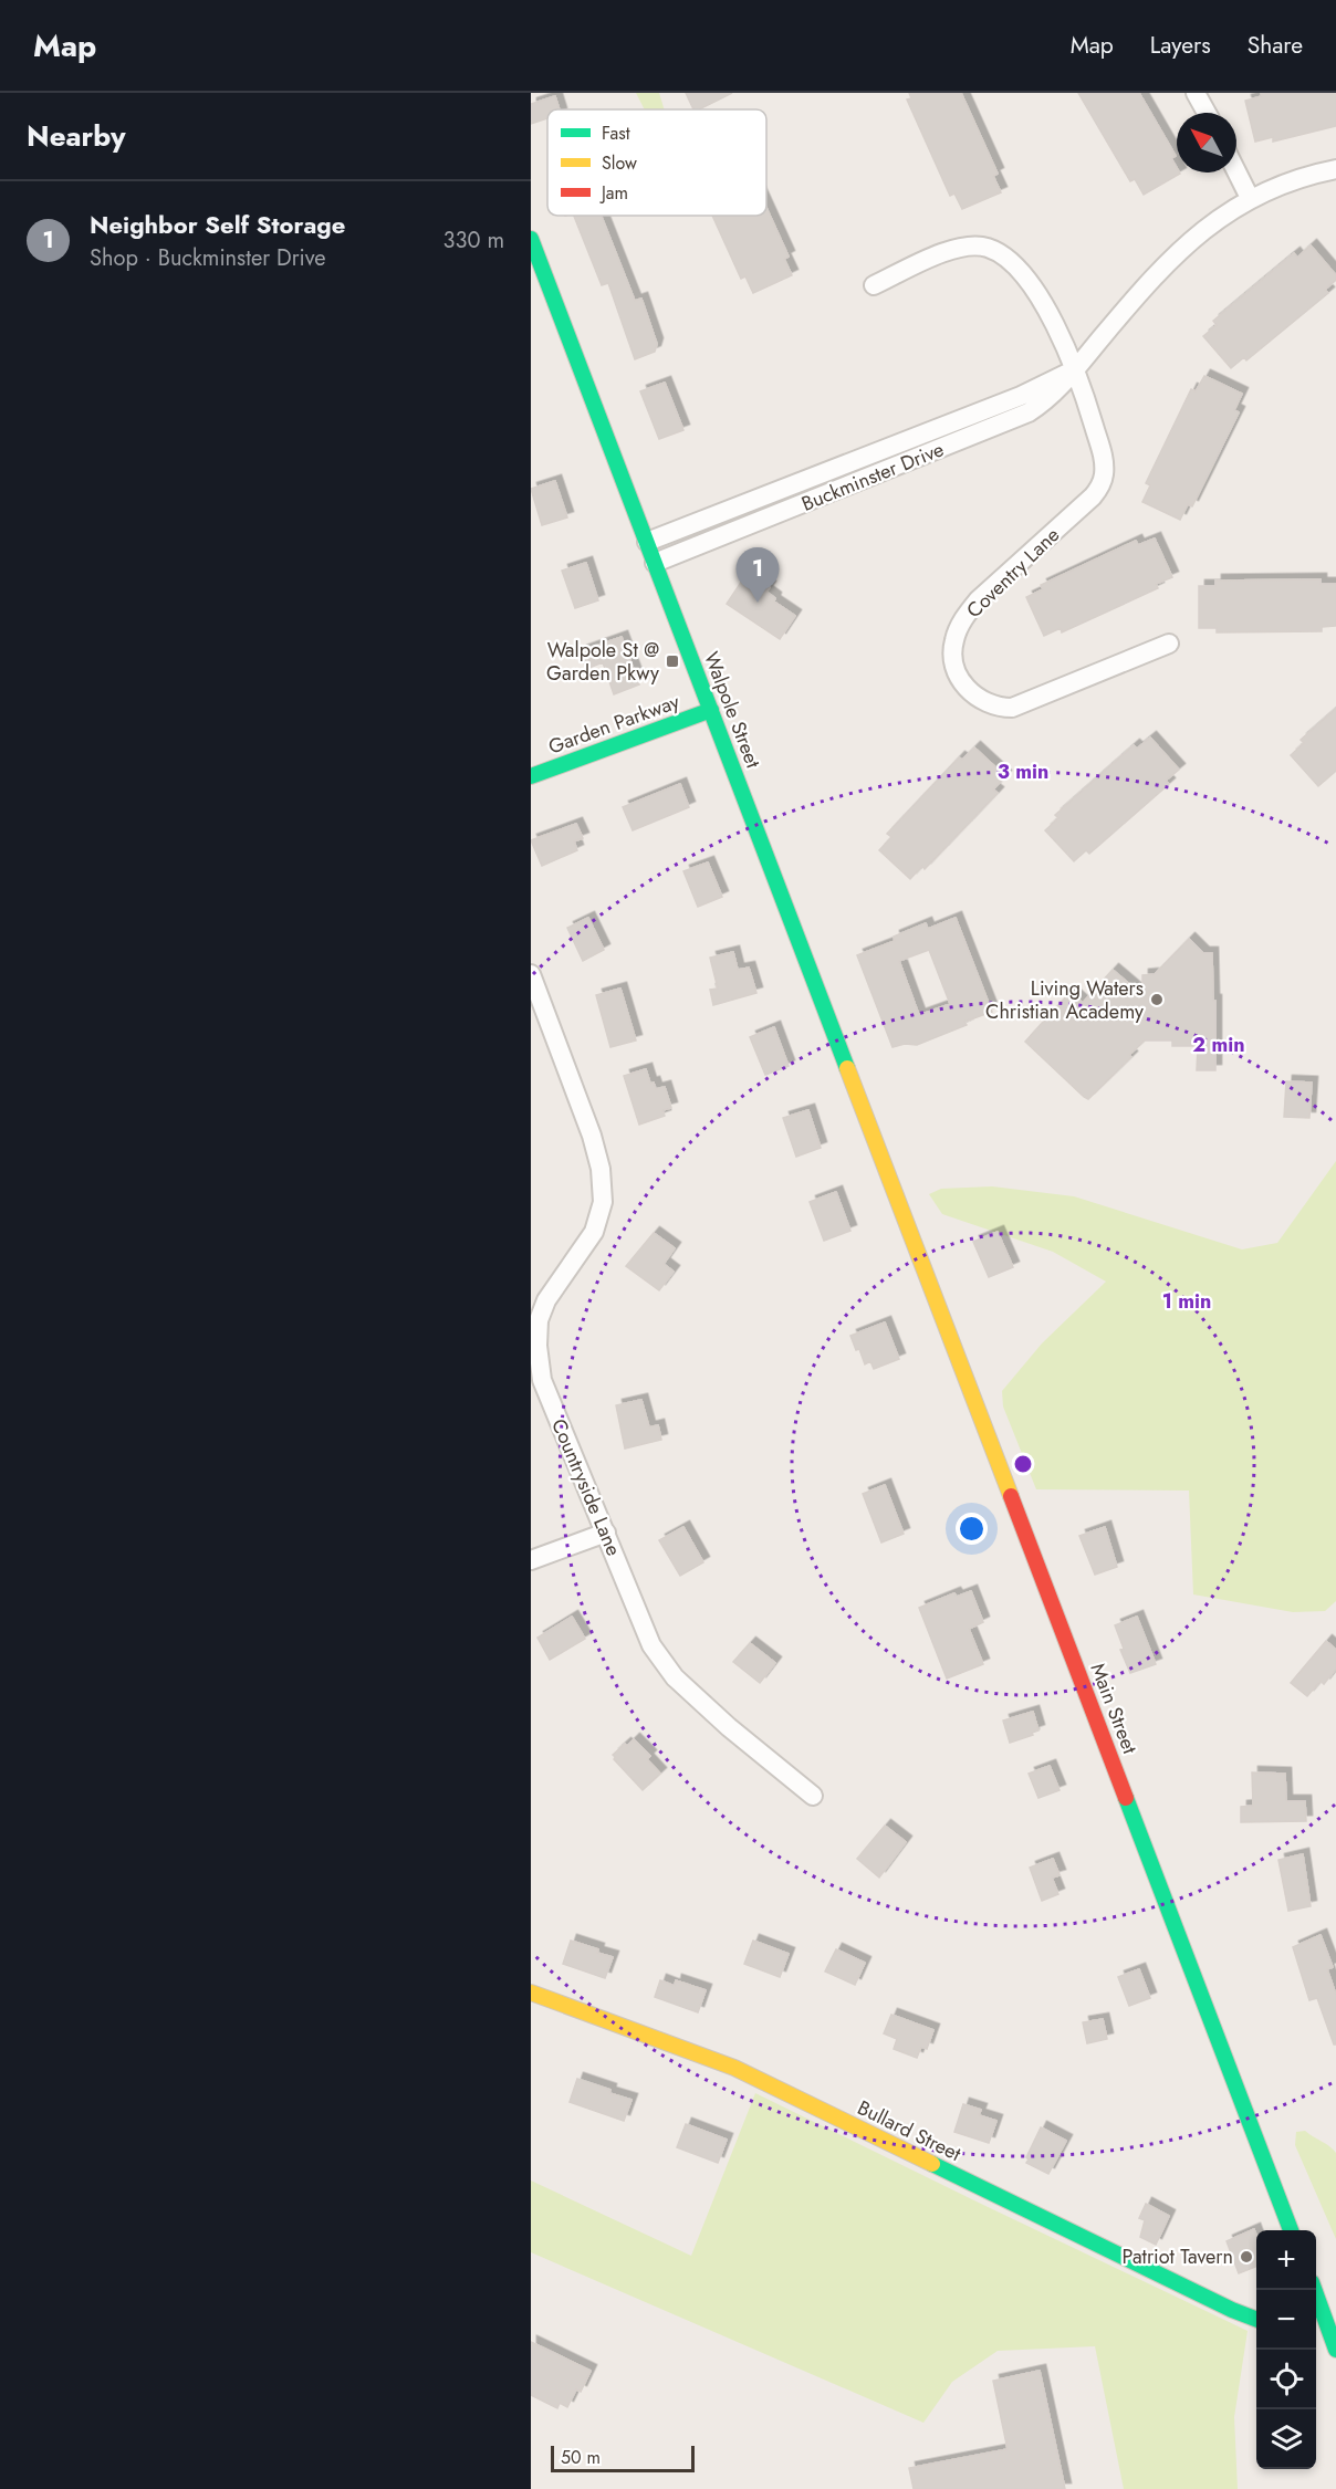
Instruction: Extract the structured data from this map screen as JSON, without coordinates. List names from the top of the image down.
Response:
{
  "streets": {
    "main road": [
      "Walpole Street",
      "Garden Parkway",
      "Main Street",
      "Bullard Street"
    ],
    "street": ["Buckminster Drive", "Coventry Lane", "Countryside Lane"]
  },
  "crossings": [
    ["Buckminster Drive", "Coventry Lane"],
    ["Buckminster Drive", "Walpole Street"],
    ["Walpole Street", "Garden Parkway"],
    ["Walpole Street", "Main Street"]
  ],
  "places": {
    "transit": ["Walpole St @ Garden Pkwy"],
    "other": ["Living Waters Christian Academy", "Patriot Tavern"]
  },
  "legend": ["Fast", "Slow", "Jam"],
  "scale_bar": "50 m",
  "north": "top left",
  "page": {
    "header": "Map",
    "nav": ["Map", "Layers", "Share"],
    "heading": "Nearby",
    "list": [
      {
        "mark": "1",
        "name": "Neighbor Self Storage",
        "note": "Shop · Buckminster Drive",
        "value": "330 m"
      }
    ],
    "pins": "1",
    "map_buttons": ["+", "−"],
    "scale": "50 m"
  },
  "rings": ["3 min", "2 min", "1 min"]
}
